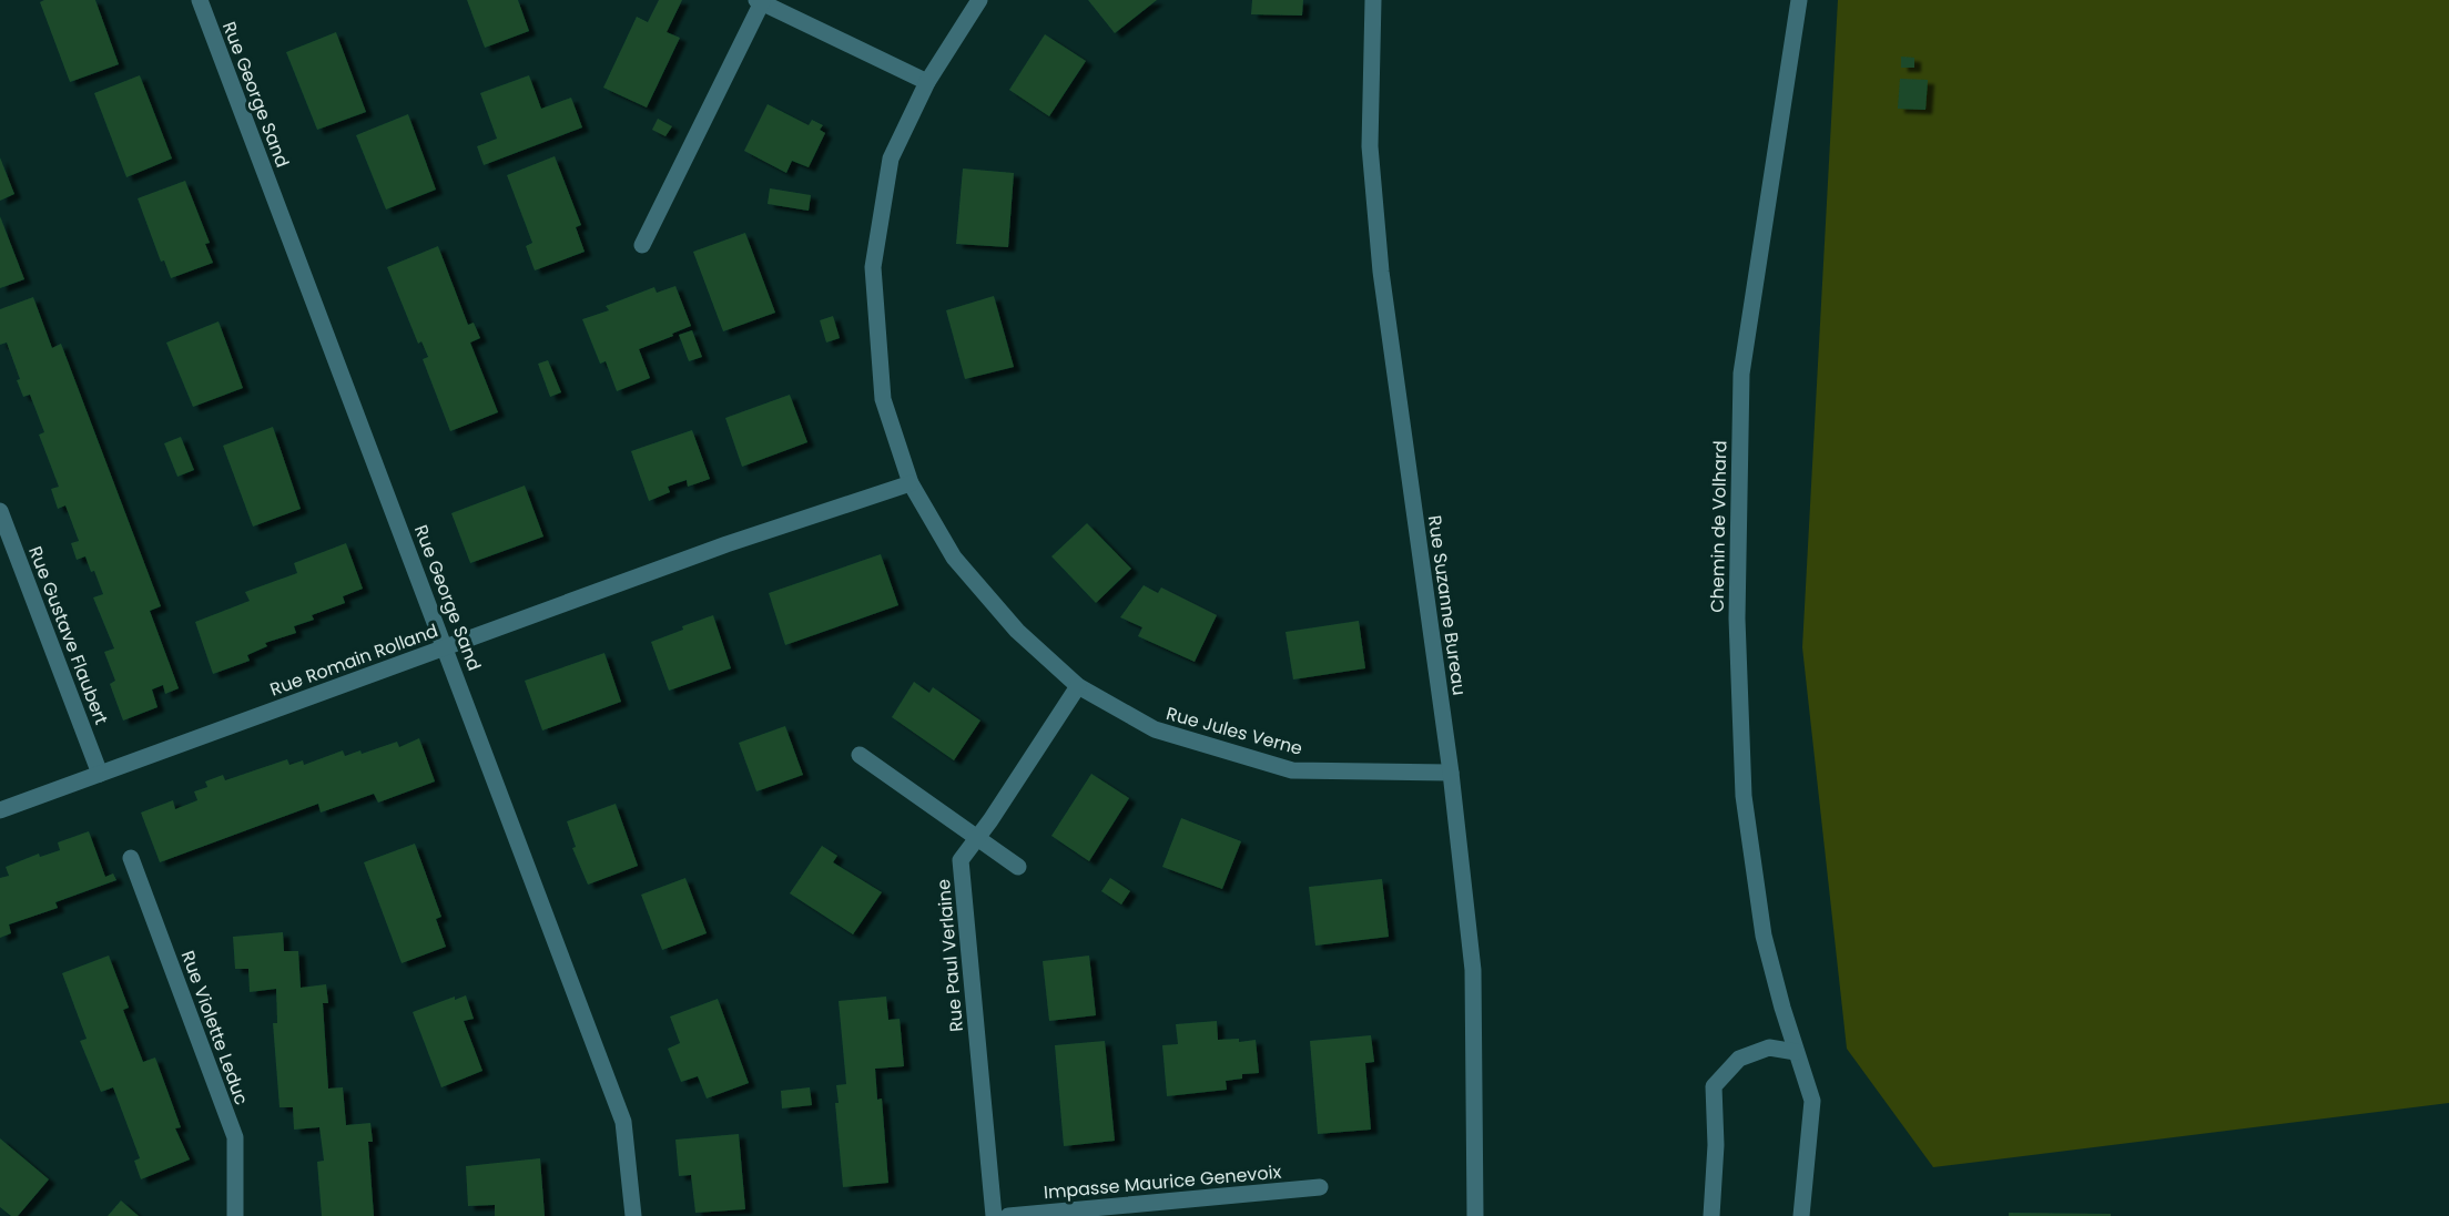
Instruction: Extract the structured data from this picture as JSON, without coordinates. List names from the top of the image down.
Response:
{
  "streets": {
    "street": [
      "Rue George Sand",
      "Chemin de Volhard",
      "Rue Suzanne Bureau",
      "Rue Gustave Flaubert",
      "Rue Romain Rolland",
      "Rue Jules Verne",
      "Rue Paul Verlaine",
      "Rue Violette Leduc",
      "Impasse Maurice Genevoix"
    ]
  },
  "crossings": [
    ["Rue George Sand", "Rue Romain Rolland"],
    ["Rue Suzanne Bureau", "Rue Jules Verne"],
    ["Rue Gustave Flaubert", "Rue Romain Rolland"],
    ["Rue Romain Rolland", "Rue Jules Verne"],
    ["Rue Jules Verne", "Rue Paul Verlaine"]
  ]
}
